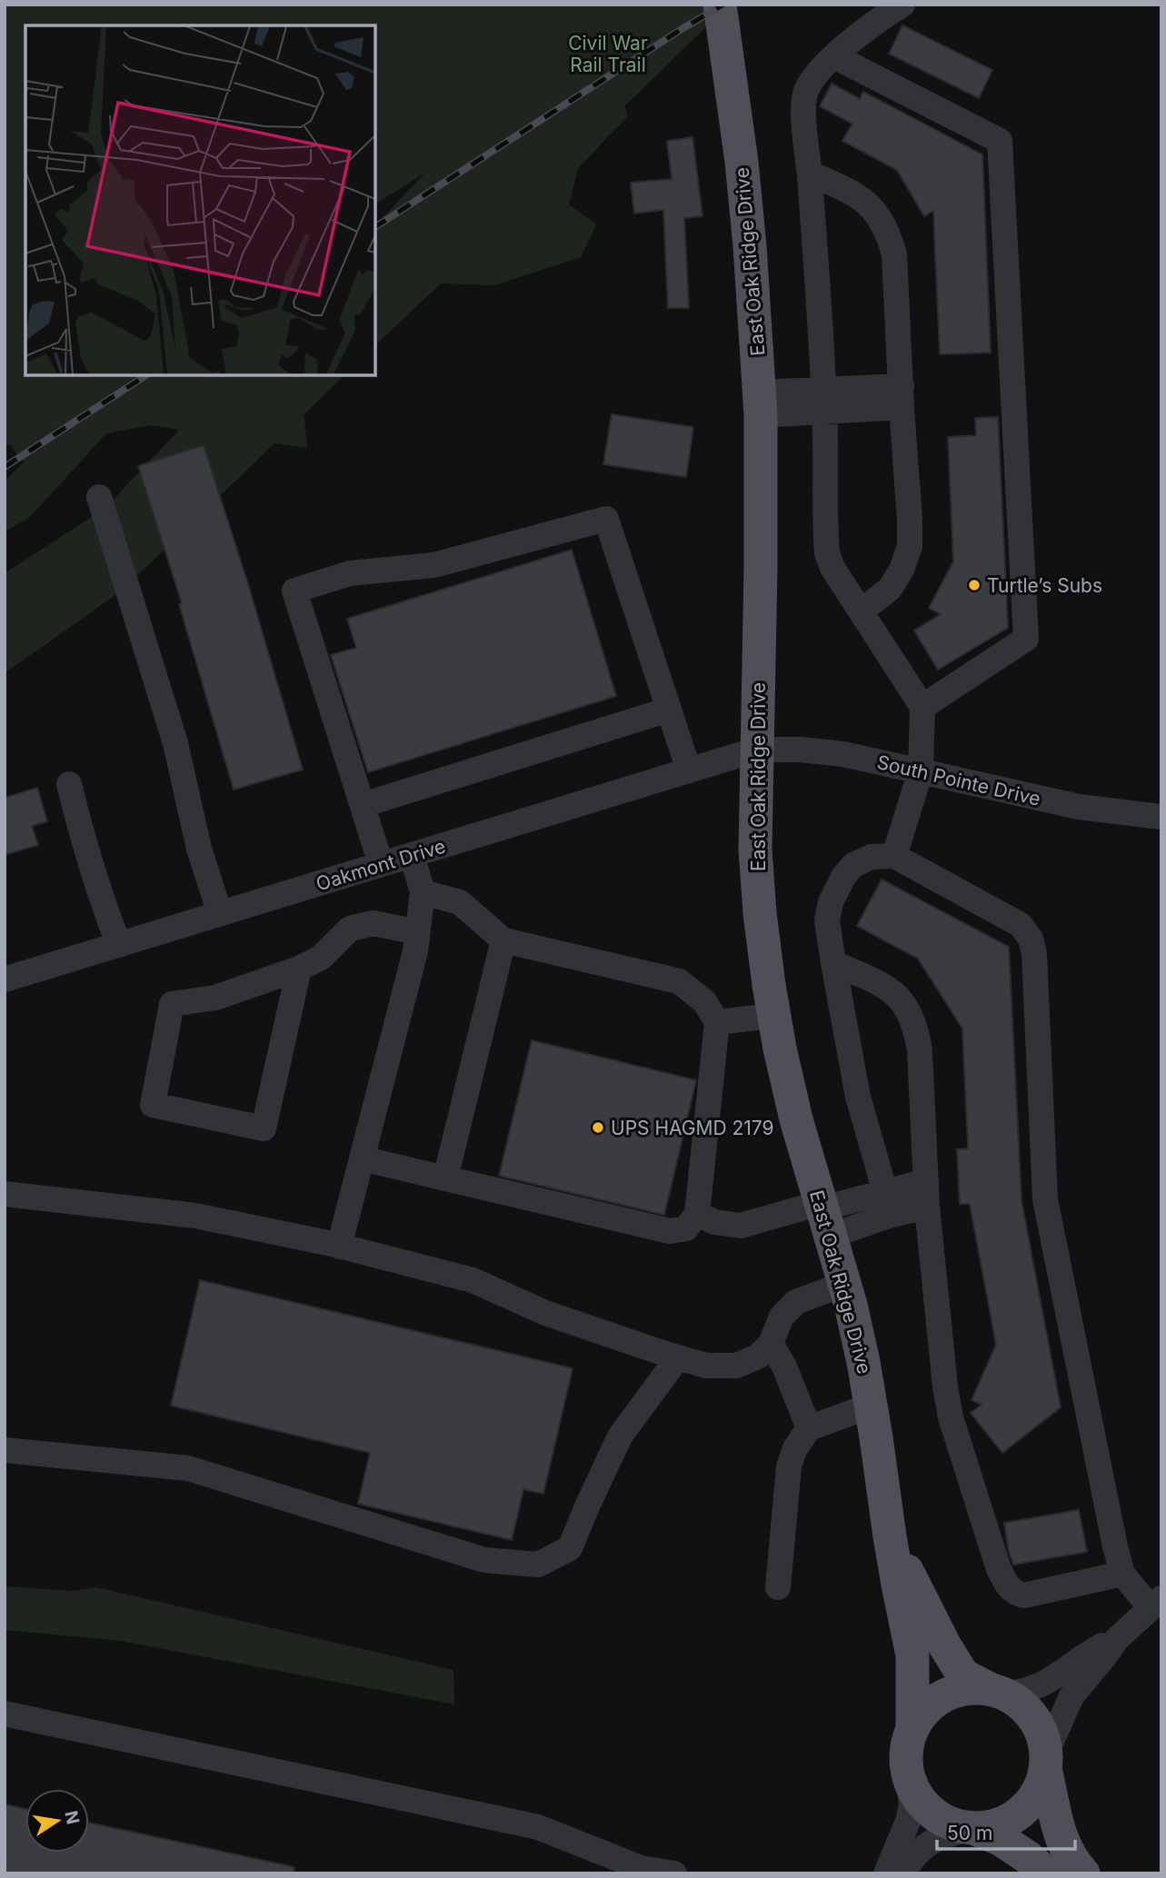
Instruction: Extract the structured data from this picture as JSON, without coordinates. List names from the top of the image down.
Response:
{
  "streets": {
    "main road": ["East Oak Ridge Drive"],
    "street": ["South Pointe Drive", "Oakmont Drive"]
  },
  "crossings": [
    ["East Oak Ridge Drive", "South Pointe Drive"],
    ["East Oak Ridge Drive", "Oakmont Drive"],
    ["South Pointe Drive", "Oakmont Drive"]
  ],
  "parks": ["Civil War Rail Trail"],
  "places": ["Turtle’s Subs", "UPS HAGMD 2179"],
  "scale_bar": "50 m",
  "north": "right"
}
